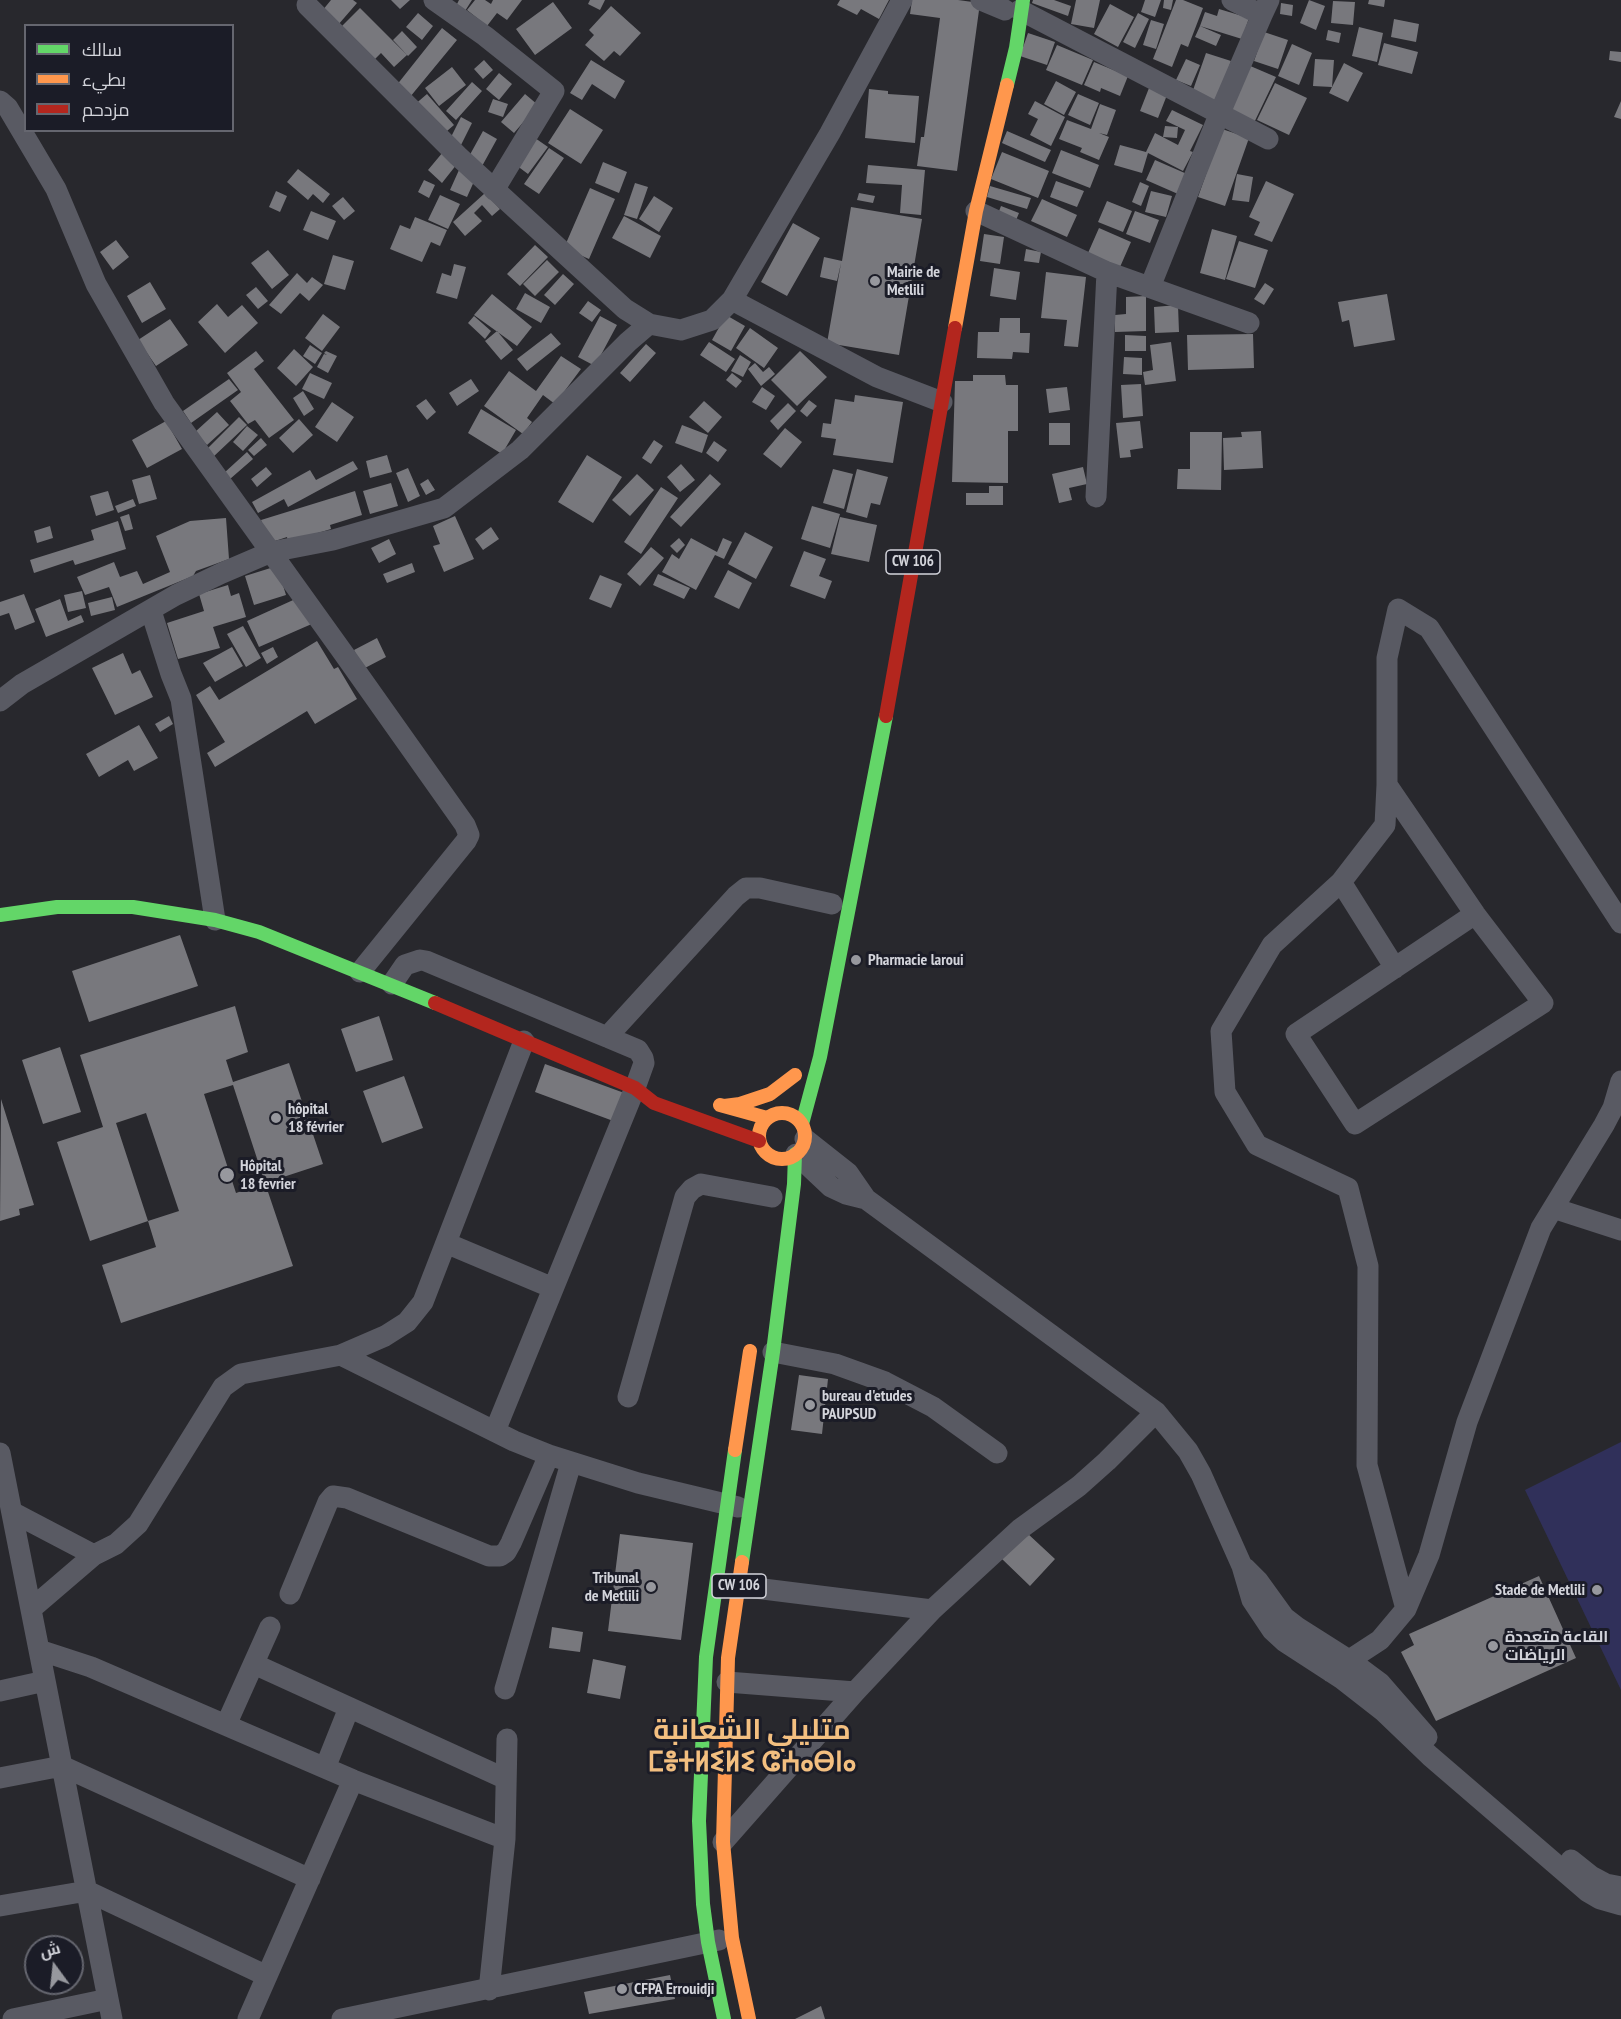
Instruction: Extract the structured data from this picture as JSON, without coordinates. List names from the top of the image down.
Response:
{
  "streets": {
    "main road": ["CW 106"]
  },
  "districts": ["متليلي الشعانبة ⵎⴻⵜⵍⵉⵍⵉ ⵛⵄⴰⴱⵏⴰ"],
  "places": [
    "Mairie de Metlili",
    "Pharmacie laroui",
    "hôpital 18 février",
    "Hôpital 18 fevrier",
    "bureau d'etudes PAUPSUD",
    "Tribunal de Metlili",
    "Stade de Metlili",
    "القاعة متعددة الرياضات",
    "CFPA Errouidji"
  ],
  "legend": ["سالك", "بطيء", "مزدحم"],
  "north": "top"
}
